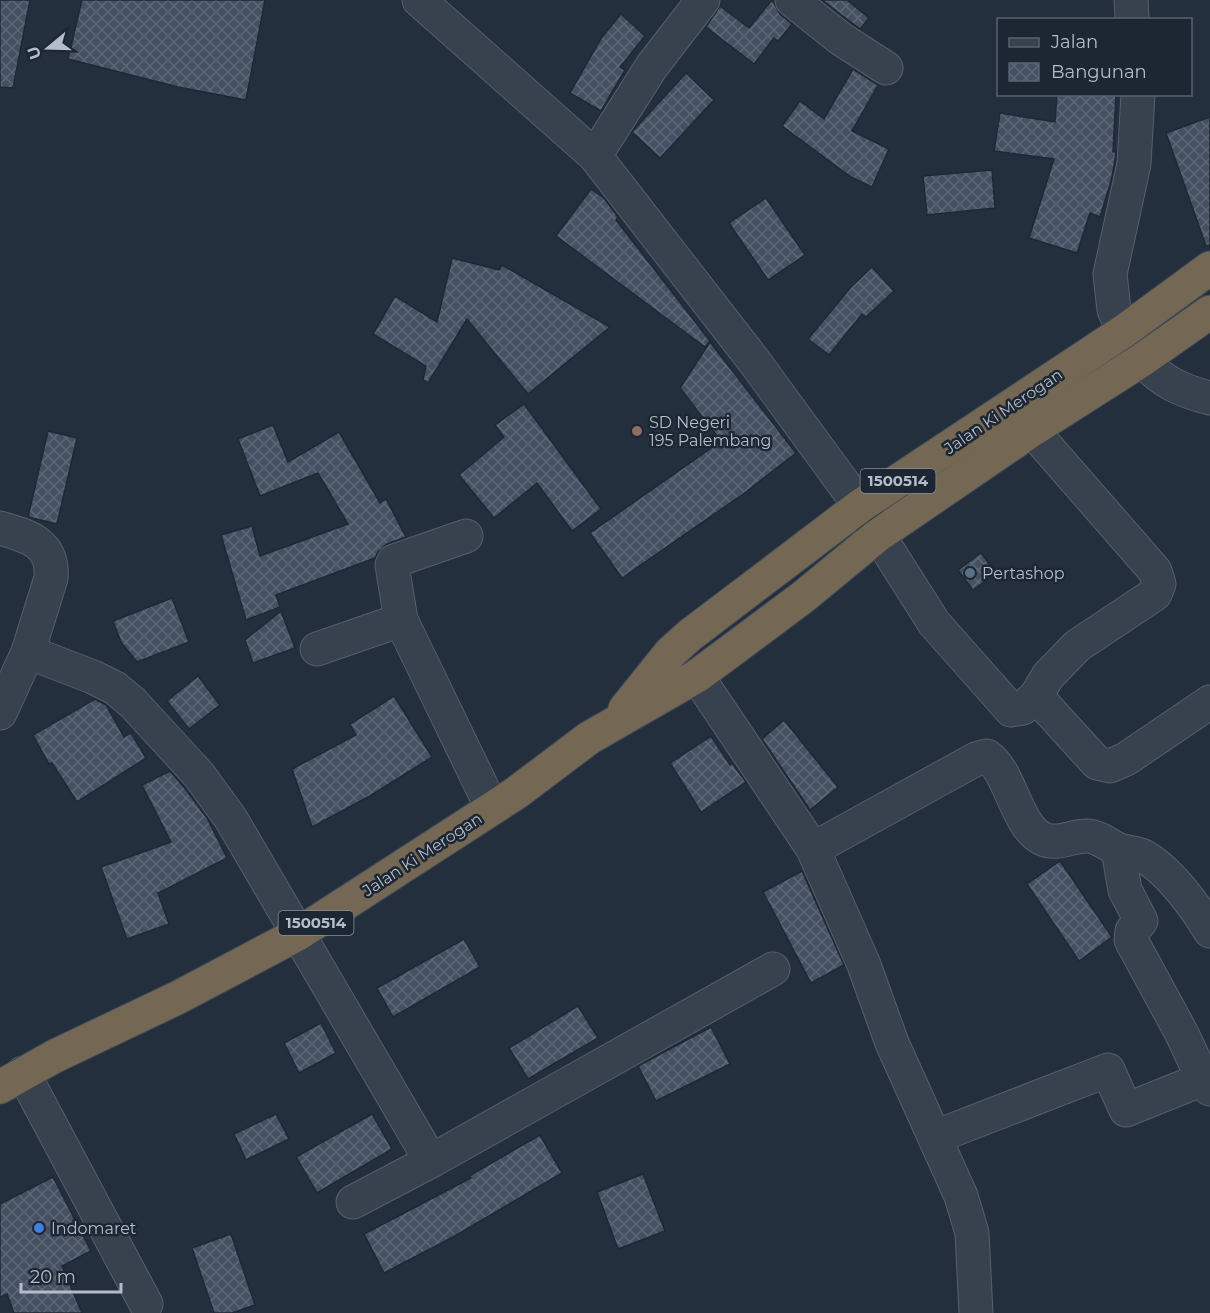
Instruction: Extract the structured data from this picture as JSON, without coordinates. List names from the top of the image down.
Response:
{
  "streets": {
    "highway": ["Jalan Ki Merogan", "1500514"]
  },
  "places": ["SD Negeri 195 Palembang", "Pertashop", "Indomaret"],
  "legend": ["Jalan", "Bangunan"],
  "scale_bar": "20 m",
  "north": "left"
}
